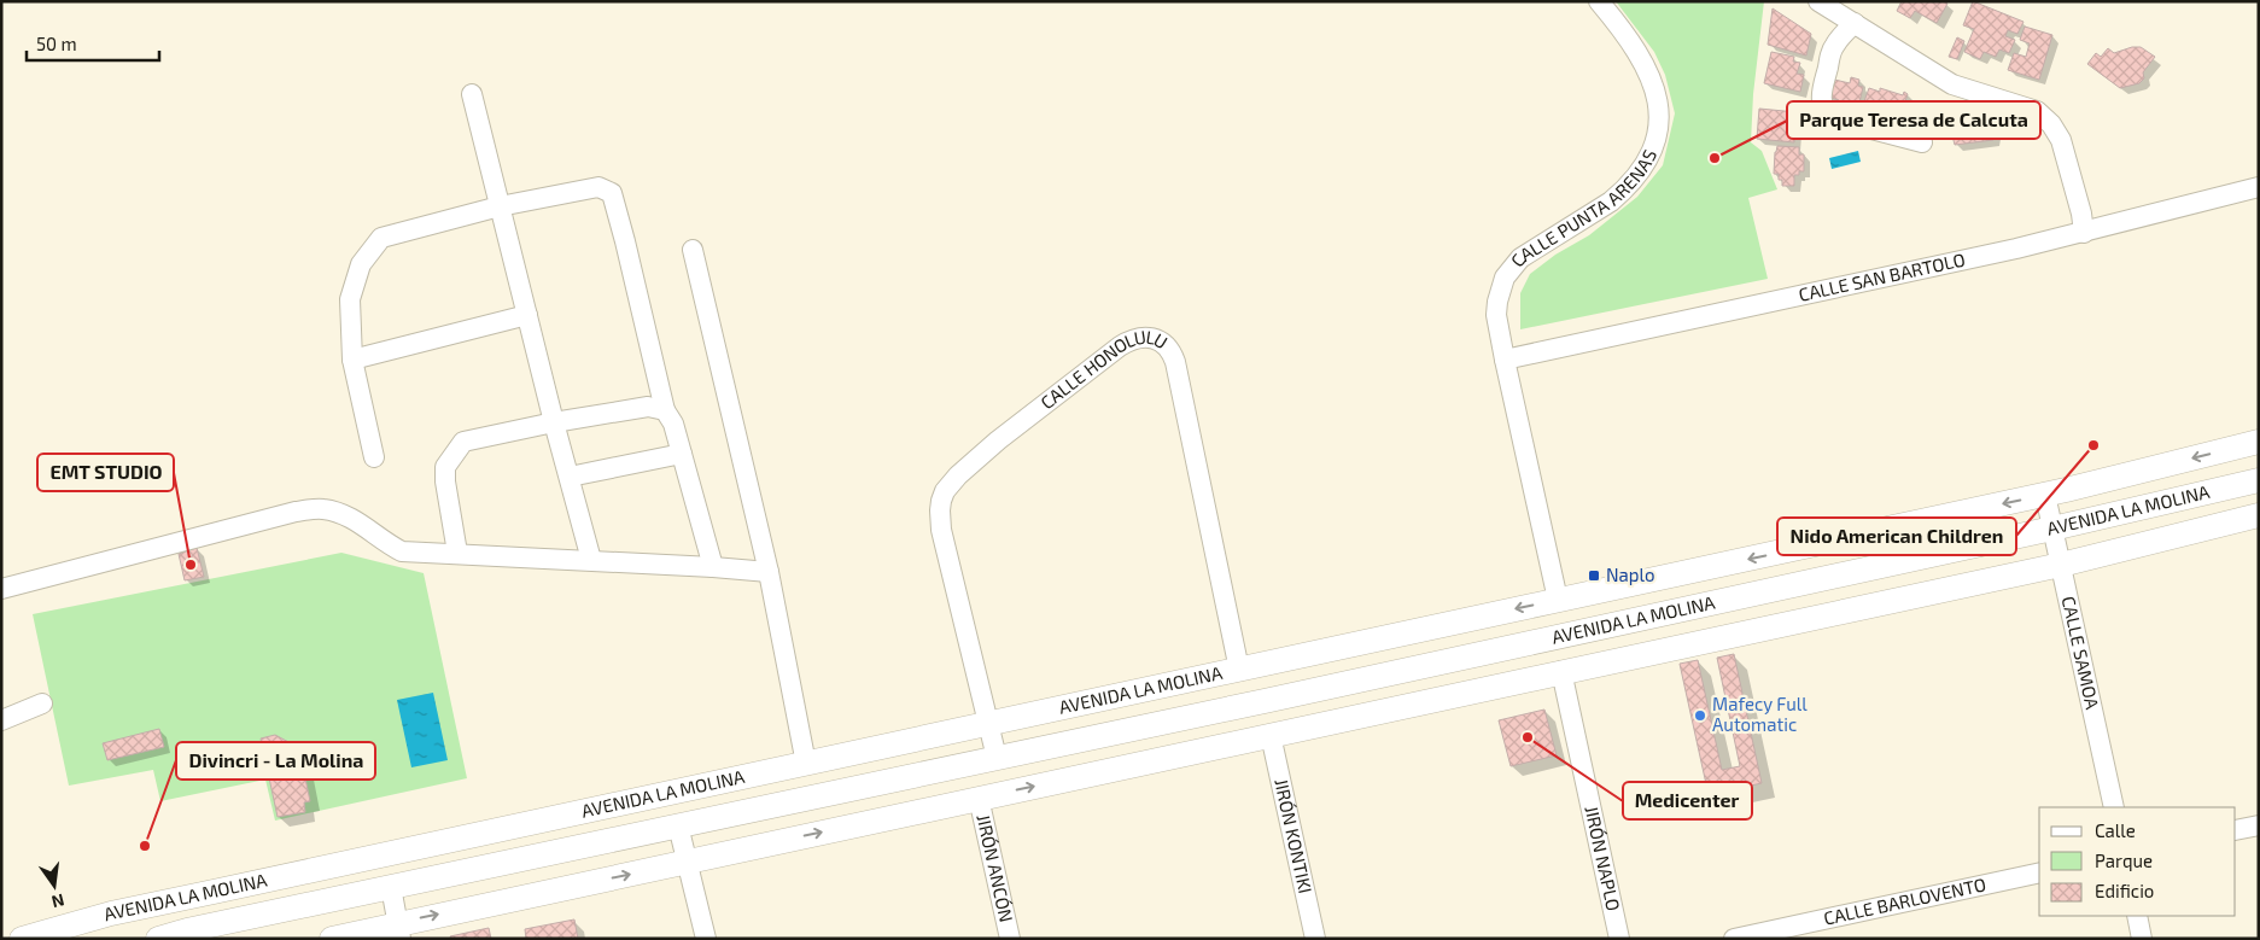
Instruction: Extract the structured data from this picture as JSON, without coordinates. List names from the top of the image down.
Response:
{
  "streets": {
    "main road": ["AVENIDA LA MOLINA"],
    "street": [
      "CALLE PUNTA ARENAS",
      "CALLE SAN BARTOLO",
      "CALLE HONOLULU",
      "CALLE SAMOA",
      "JIRÓN KONTIKI",
      "JIRÓN NAPLO",
      "JIRÓN ANCÓN",
      "CALLE BARLOVENTO"
    ]
  },
  "crossings": [
    ["CALLE PUNTA ARENAS", "CALLE SAN BARTOLO"],
    ["CALLE PUNTA ARENAS", "AVENIDA LA MOLINA"],
    ["CALLE HONOLULU", "AVENIDA LA MOLINA"],
    ["AVENIDA LA MOLINA", "CALLE SAMOA"],
    ["AVENIDA LA MOLINA", "JIRÓN KONTIKI"],
    ["AVENIDA LA MOLINA", "JIRÓN NAPLO"],
    ["AVENIDA LA MOLINA", "JIRÓN ANCÓN"]
  ],
  "places": {
    "other": [
      "Parque Teresa de Calcuta",
      "Nido American Children",
      "EMT STUDIO",
      "Mafecy Full Automatic",
      "Medicenter",
      "Divincri - La Molina"
    ],
    "transit": ["Naplo"]
  },
  "legend": ["Calle", "Parque", "Edificio"],
  "scale_bar": "50 m",
  "north": "bottom"
}
